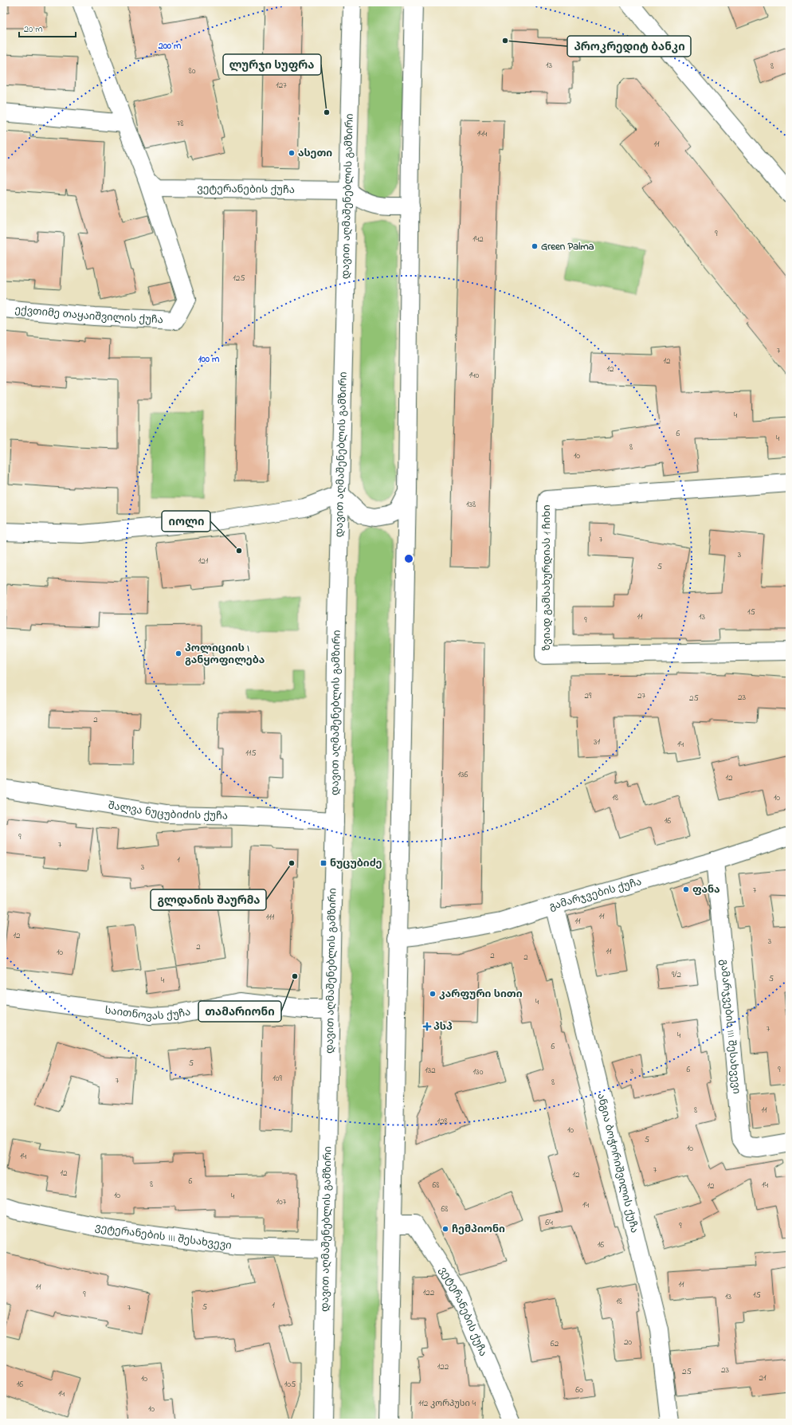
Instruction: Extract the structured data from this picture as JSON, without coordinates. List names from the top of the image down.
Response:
{
  "streets": {
    "street": [
      "ვეტერანების ქუჩა",
      "დავით აღმაშენებლის გამზირი",
      "ექვთიმე თაყაიშვილის ქუჩა",
      "ზვიად გამსახურდიას 1 ჩიხი",
      "შალვა ნუცუბიძის ქუჩა",
      "გამარჯვების ქუჩა",
      "საითნოვას ქუჩა",
      "გამარჯვების III შესახვევი",
      "ანგია ბოჭორიშვილის ქუჩა",
      "ვეტერანების III შესახვევი"
    ]
  },
  "crossings": [
    ["ვეტერანების ქუჩა", "დავით აღმაშენებლის გამზირი"],
    ["ვეტერანების ქუჩა", "ექვთიმე თაყაიშვილის ქუჩა"],
    ["დავით აღმაშენებლის გამზირი", "შალვა ნუცუბიძის ქუჩა"],
    ["დავით აღმაშენებლის გამზირი", "საითნოვას ქუჩა"],
    ["დავით აღმაშენებლის გამზირი", "ვეტერანების III შესახვევი"],
    ["გამარჯვების ქუჩა", "გამარჯვების III შესახვევი"],
    ["გამარჯვების ქუჩა", "ანგია ბოჭორიშვილის ქუჩა"]
  ],
  "places": {
    "other": [
      "პროკრედიტ ბანკი",
      "ლურჯი სუფრა",
      "ასეთი",
      "Green Palma",
      "იოლი",
      "პოლიციის I განყოფილება",
      "გლდანის შაურმა",
      "ფანა",
      "თამარიონი",
      "კარფური სითი",
      "ჩემპიონი"
    ],
    "transit": ["ნუცუბიძე"],
    "health": ["პსპ"]
  },
  "house_numbers": [
    "13",
    "8",
    "80",
    "127",
    "78",
    "144",
    "11",
    "9",
    "142",
    "125",
    "7",
    "12",
    "12",
    "140",
    "4",
    "6",
    "4",
    "8",
    "10",
    "138",
    "7",
    "3",
    "121",
    "5",
    "15",
    "11",
    "13",
    "9",
    "29",
    "27",
    "23",
    "25",
    "2",
    "31",
    "14",
    "115",
    "136",
    "12",
    "18",
    "10",
    "16",
    "9",
    "7",
    "1",
    "3",
    "7",
    "11",
    "111",
    "11",
    "12",
    "3",
    "2",
    "11",
    "10",
    "2",
    "2",
    "9/2",
    "5",
    "4",
    "4",
    "7",
    "4",
    "6",
    "5",
    "6",
    "9",
    "132",
    "3",
    "130",
    "109",
    "7",
    "8",
    "8",
    "11",
    "128",
    "10",
    "5",
    "10",
    "14",
    "7",
    "12",
    "12",
    "6",
    "8",
    "68",
    "14",
    "12",
    "10",
    "4",
    "107",
    "14",
    "68",
    "64",
    "9",
    "16",
    "11",
    "11",
    "122",
    "9",
    "15",
    "13",
    "18",
    "1",
    "5",
    "7",
    "20",
    "62",
    "122",
    "23",
    "25",
    "21",
    "10",
    "16",
    "105",
    "60",
    "14",
    "112 კორპუსი 4",
    "10"
  ],
  "scale_bar": "20 m",
  "rings": ["200 m", "100 m"]
}
